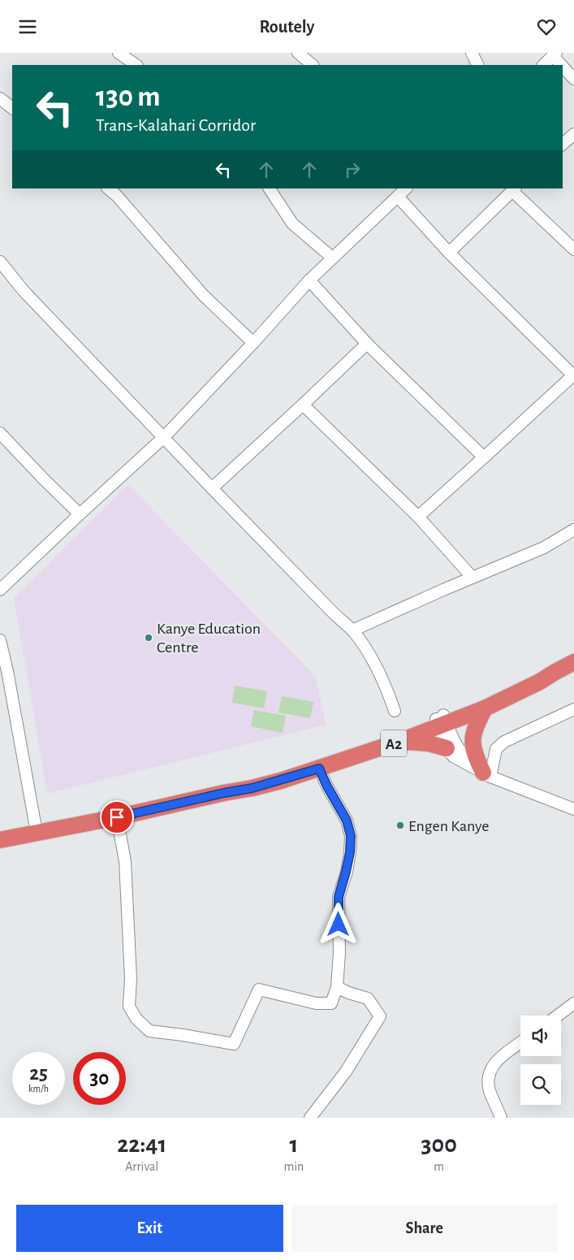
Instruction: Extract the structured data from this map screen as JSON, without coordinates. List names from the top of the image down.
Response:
{
  "streets": {
    "highway": ["A2"]
  },
  "places": ["Kanye Education Centre", "Engen Kanye"],
  "page": {
    "header": "Routely",
    "turn": ["130 m", "Trans-Kalahari Corridor"],
    "speed": "25 km/h",
    "limit": "30",
    "eta": [
      "22:41",
      "Arrival",
      "1",
      "min",
      "300",
      "m"
    ],
    "buttons": ["Exit", "Share"]
  }
}
